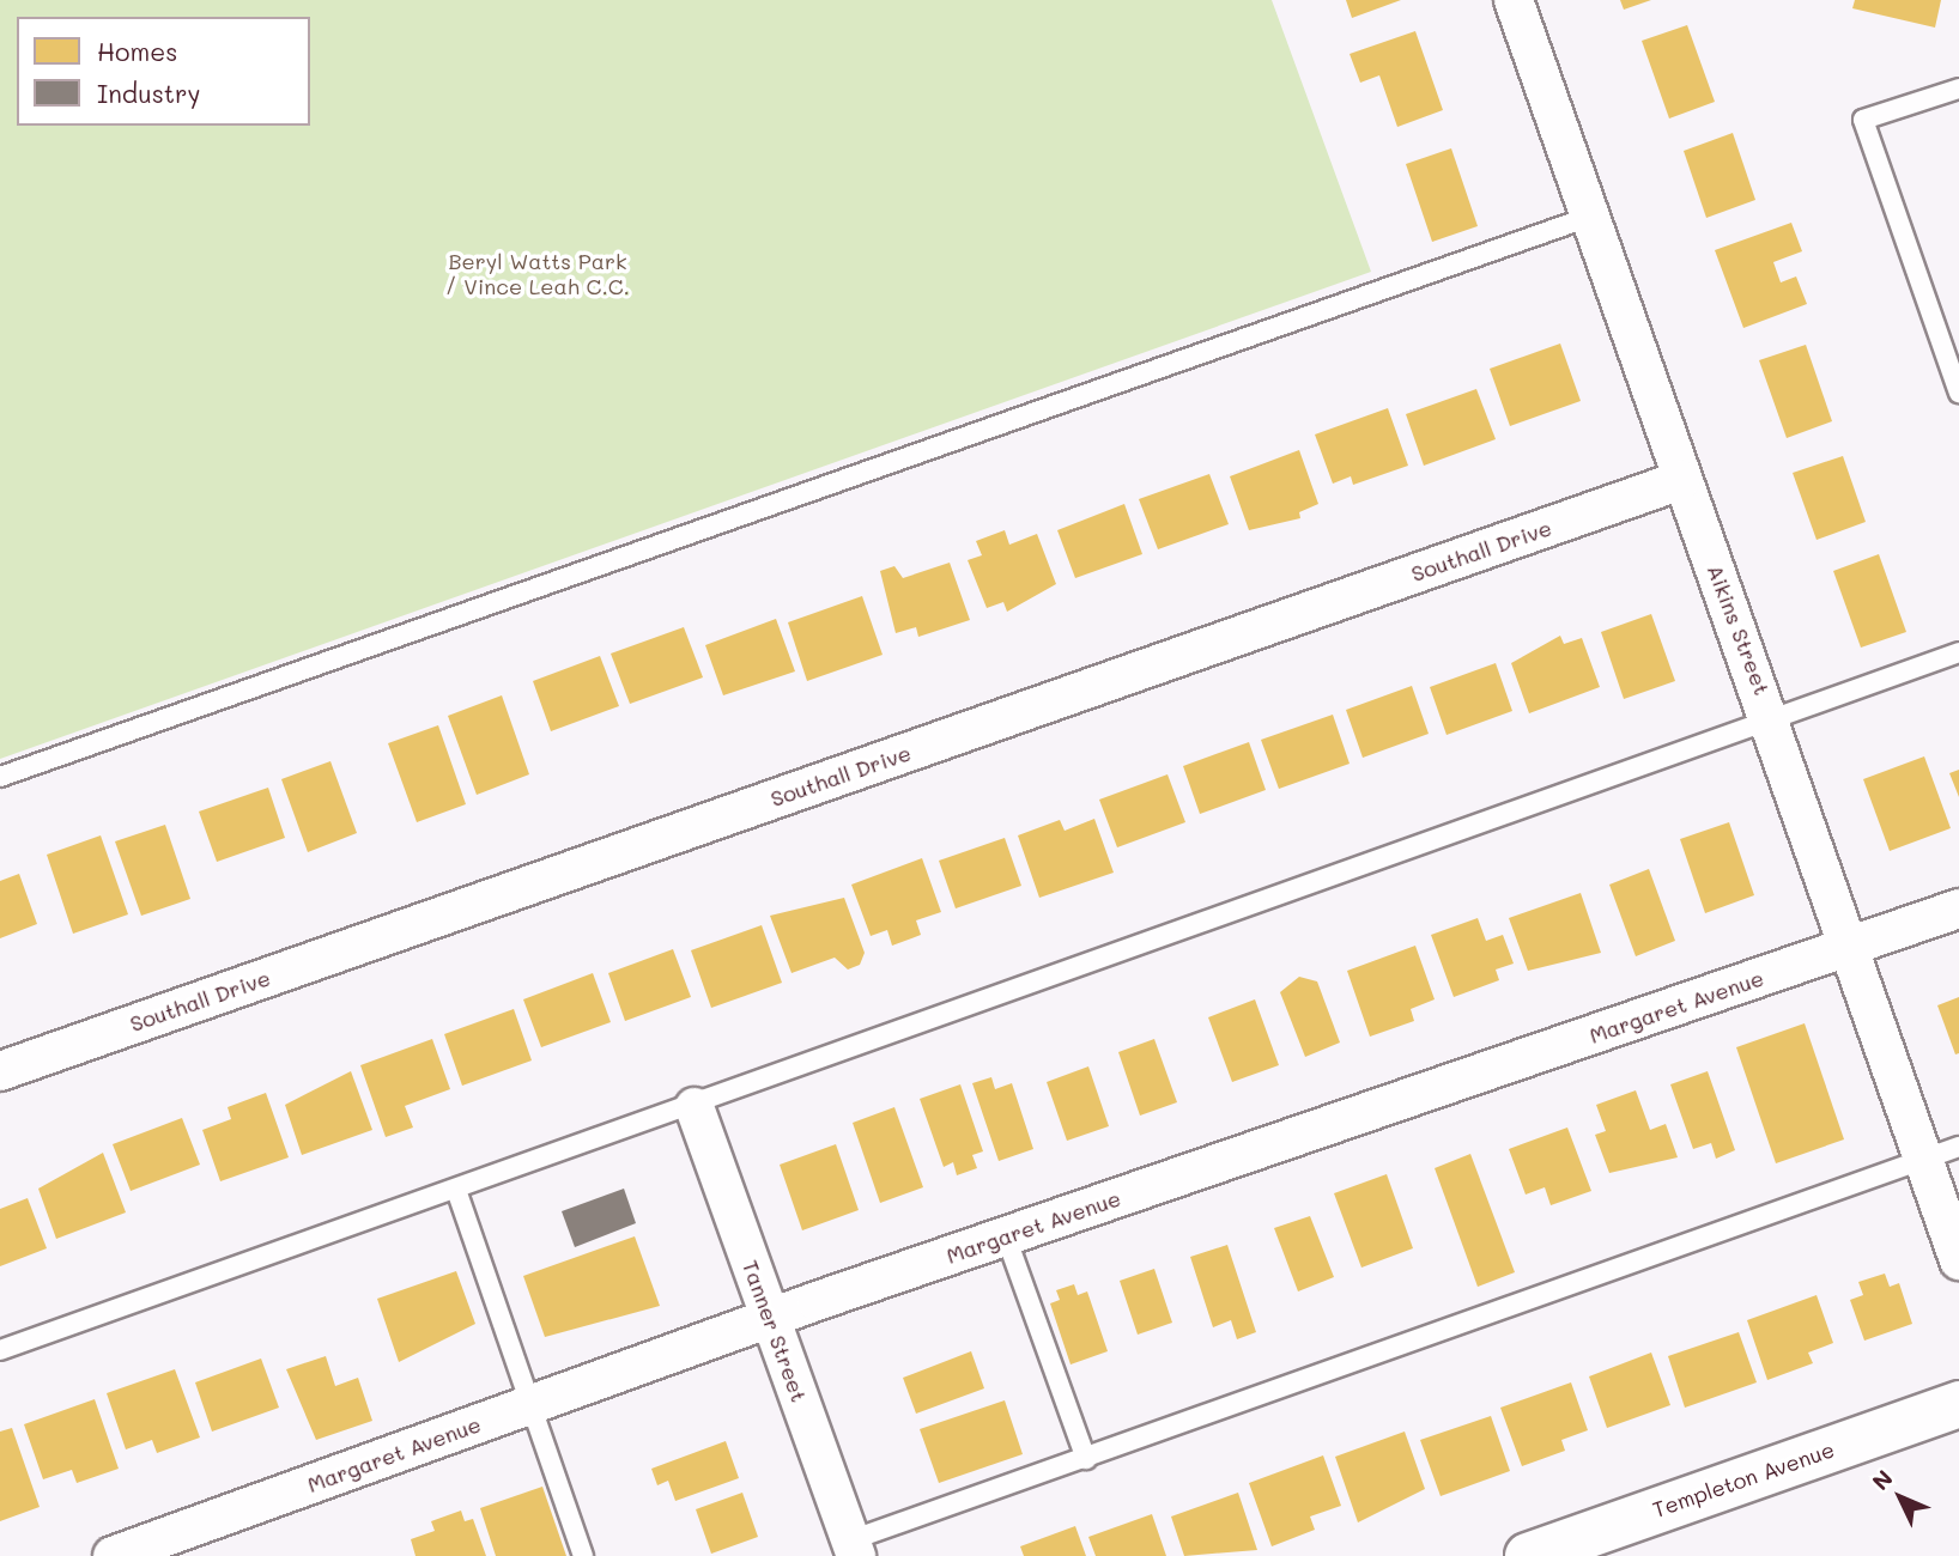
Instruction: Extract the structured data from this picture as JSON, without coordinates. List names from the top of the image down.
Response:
{
  "streets": {
    "street": [
      "Southall Drive",
      "Aikins Street",
      "Margaret Avenue",
      "Tanner Street",
      "Templeton Avenue"
    ]
  },
  "crossings": [
    ["Southall Drive", "Aikins Street"],
    ["Aikins Street", "Margaret Avenue"],
    ["Margaret Avenue", "Tanner Street"]
  ],
  "parks": ["Beryl Watts Park / Vince Leah C.C."],
  "legend": ["Homes", "Industry"],
  "north": "top left"
}
